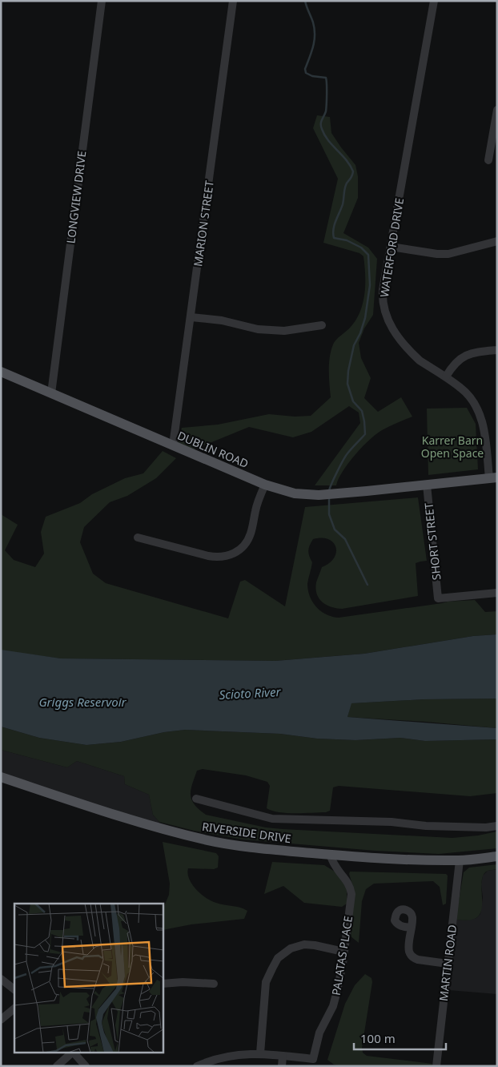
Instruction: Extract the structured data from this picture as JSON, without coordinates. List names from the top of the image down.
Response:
{
  "streets": {
    "main road": ["DUBLIN ROAD", "RIVERSIDE DRIVE"],
    "street": [
      "LONGVIEW DRIVE",
      "MARION STREET",
      "WATERFORD DRIVE",
      "SHORT STREET",
      "PALATAS PLACE",
      "MARTIN ROAD"
    ]
  },
  "crossings": [
    ["LONGVIEW DRIVE", "DUBLIN ROAD"],
    ["MARION STREET", "DUBLIN ROAD"],
    ["WATERFORD DRIVE", "DUBLIN ROAD"],
    ["DUBLIN ROAD", "SHORT STREET"],
    ["RIVERSIDE DRIVE", "PALATAS PLACE"],
    ["RIVERSIDE DRIVE", "MARTIN ROAD"]
  ],
  "water": ["Scioto River", "Griggs Reservoir"],
  "parks": ["Karrer Barn Open Space"],
  "scale_bar": "100 m"
}
